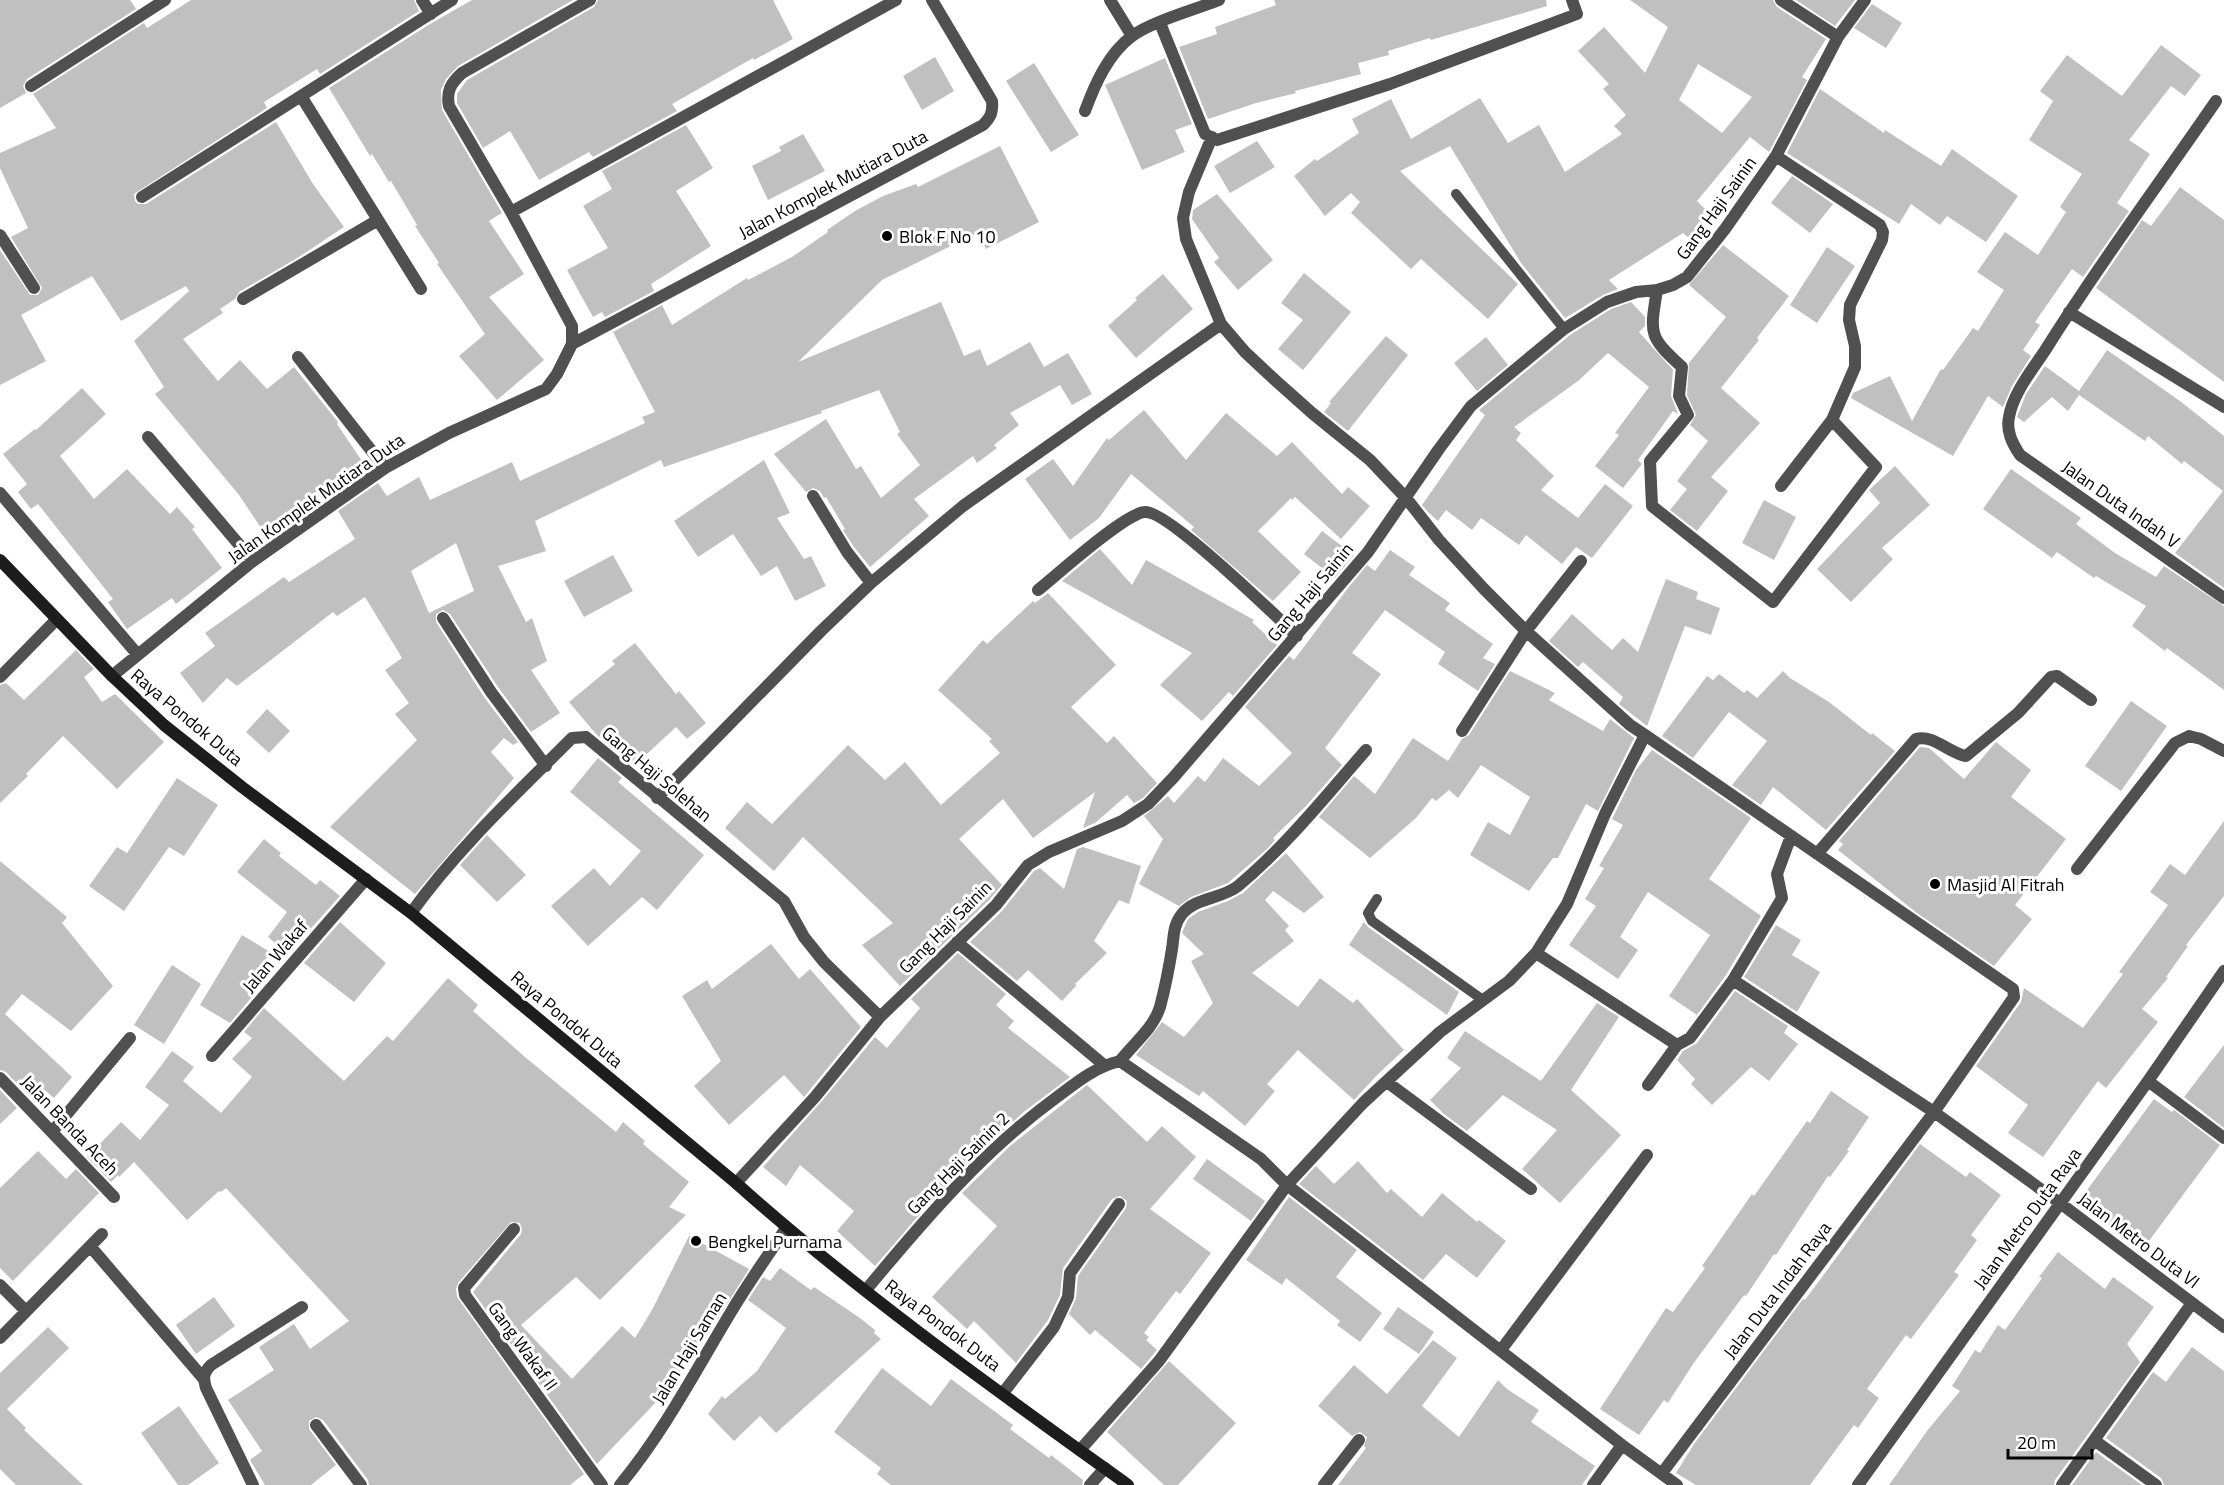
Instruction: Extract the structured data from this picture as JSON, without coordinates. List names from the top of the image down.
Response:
{
  "streets": {
    "main road": ["Raya Pondok Duta"],
    "street": [
      "Jalan Komplek Mutiara Duta",
      "Gang Haji Sainin",
      "Jalan Duta Indah V",
      "Gang Haji Solehan",
      "Jalan Wakaf",
      "Jalan Banda Aceh",
      "Gang Haji Sainin 2",
      "Jalan Metro Duta Raya",
      "Jalan Metro Duta VI",
      "Jalan Duta Indah Raya",
      "Gang Wakaf II",
      "Jalan Haji Saman"
    ]
  },
  "crossings": [
    ["Jalan Komplek Mutiara Duta", "Raya Pondok Duta"],
    ["Gang Haji Sainin", "Raya Pondok Duta"],
    ["Gang Haji Sainin", "Gang Haji Solehan"],
    ["Gang Haji Sainin", "Jalan Duta Indah Raya"],
    ["Raya Pondok Duta", "Gang Haji Solehan"],
    ["Raya Pondok Duta", "Jalan Wakaf"],
    ["Raya Pondok Duta", "Gang Haji Sainin 2"],
    ["Raya Pondok Duta", "Jalan Haji Saman"],
    ["Jalan Metro Duta Raya", "Jalan Metro Duta VI"],
    ["Jalan Metro Duta VI", "Jalan Duta Indah Raya"]
  ],
  "places": ["Blok F No 10", "Masjid Al Fitrah", "Bengkel Purnama"],
  "scale_bar": "20 m"
}
